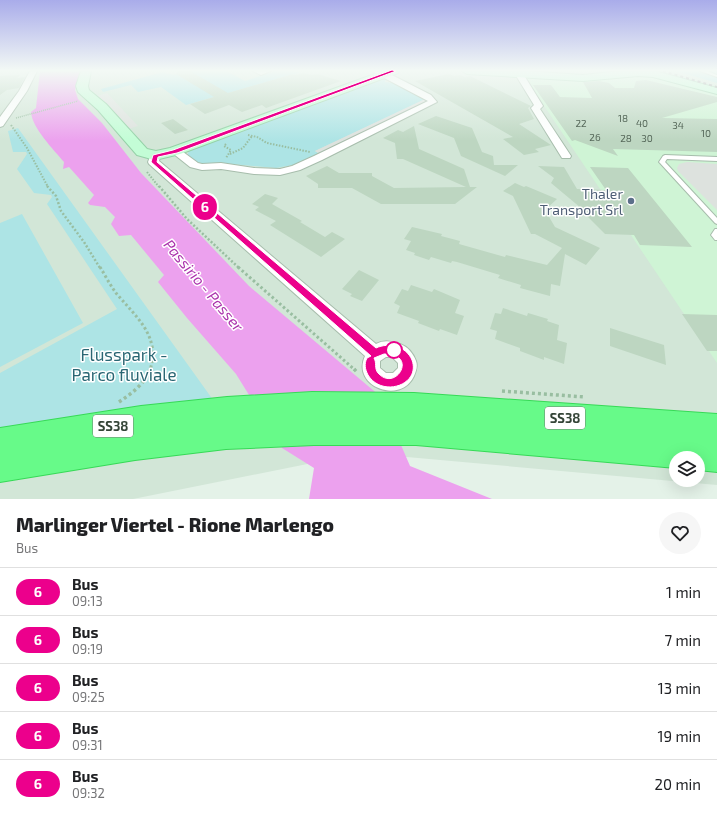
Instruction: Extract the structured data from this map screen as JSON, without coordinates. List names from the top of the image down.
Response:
{
  "streets": {
    "highway": ["SS38"]
  },
  "water": ["Passirio - Passer"],
  "parks": ["Flusspark - Parco fluviale"],
  "places": ["Thaler Transport Srl"],
  "lines": ["bus line 6"],
  "house_numbers": [
    "18",
    "22",
    "40",
    "34",
    "10",
    "26",
    "28",
    "30"
  ],
  "page": {
    "on_map": "6",
    "heading": ["Marlinger Viertel - Rione Marlengo", "Bus"],
    "list": [
      {
        "mark": "6",
        "name": "Bus",
        "note": "09:13",
        "value": "1 min"
      },
      {
        "mark": "6",
        "name": "Bus",
        "note": "09:19",
        "value": "7 min"
      },
      {
        "mark": "6",
        "name": "Bus",
        "note": "09:25",
        "value": "13 min"
      },
      {
        "mark": "6",
        "name": "Bus",
        "note": "09:31",
        "value": "19 min"
      },
      {
        "mark": "6",
        "name": "Bus",
        "note": "09:32",
        "value": "20 min"
      }
    ]
  }
}
